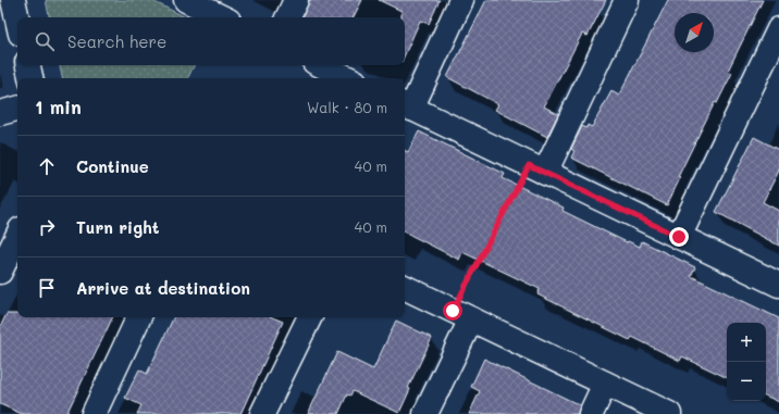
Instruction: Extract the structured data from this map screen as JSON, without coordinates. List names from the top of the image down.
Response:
{
  "north": "top right",
  "page": {
    "search": "Search here",
    "heading": ["1 min", "Walk · 80 m"],
    "list": [
      ["Continue", "40 m"],
      ["Turn right", "40 m"],
      "Arrive at destination"
    ],
    "map_buttons": ["+", "−"]
  }
}
